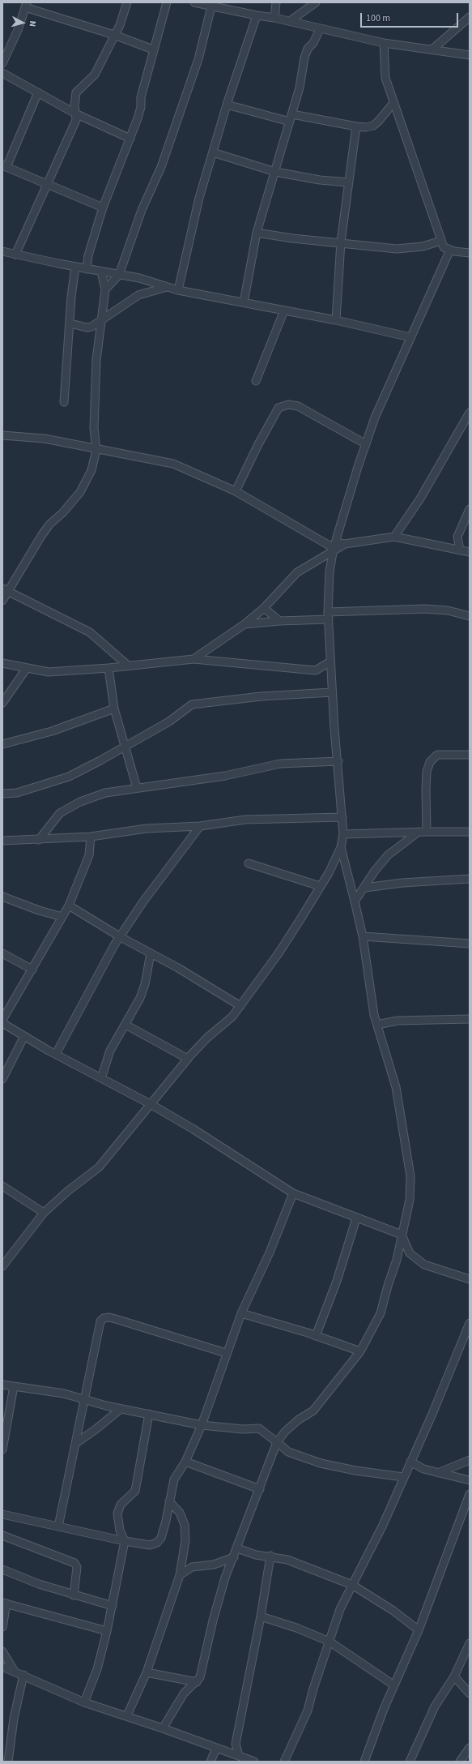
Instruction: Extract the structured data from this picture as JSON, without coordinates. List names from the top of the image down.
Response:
{
  "scale_bar": "100 m",
  "north": "right"
}
